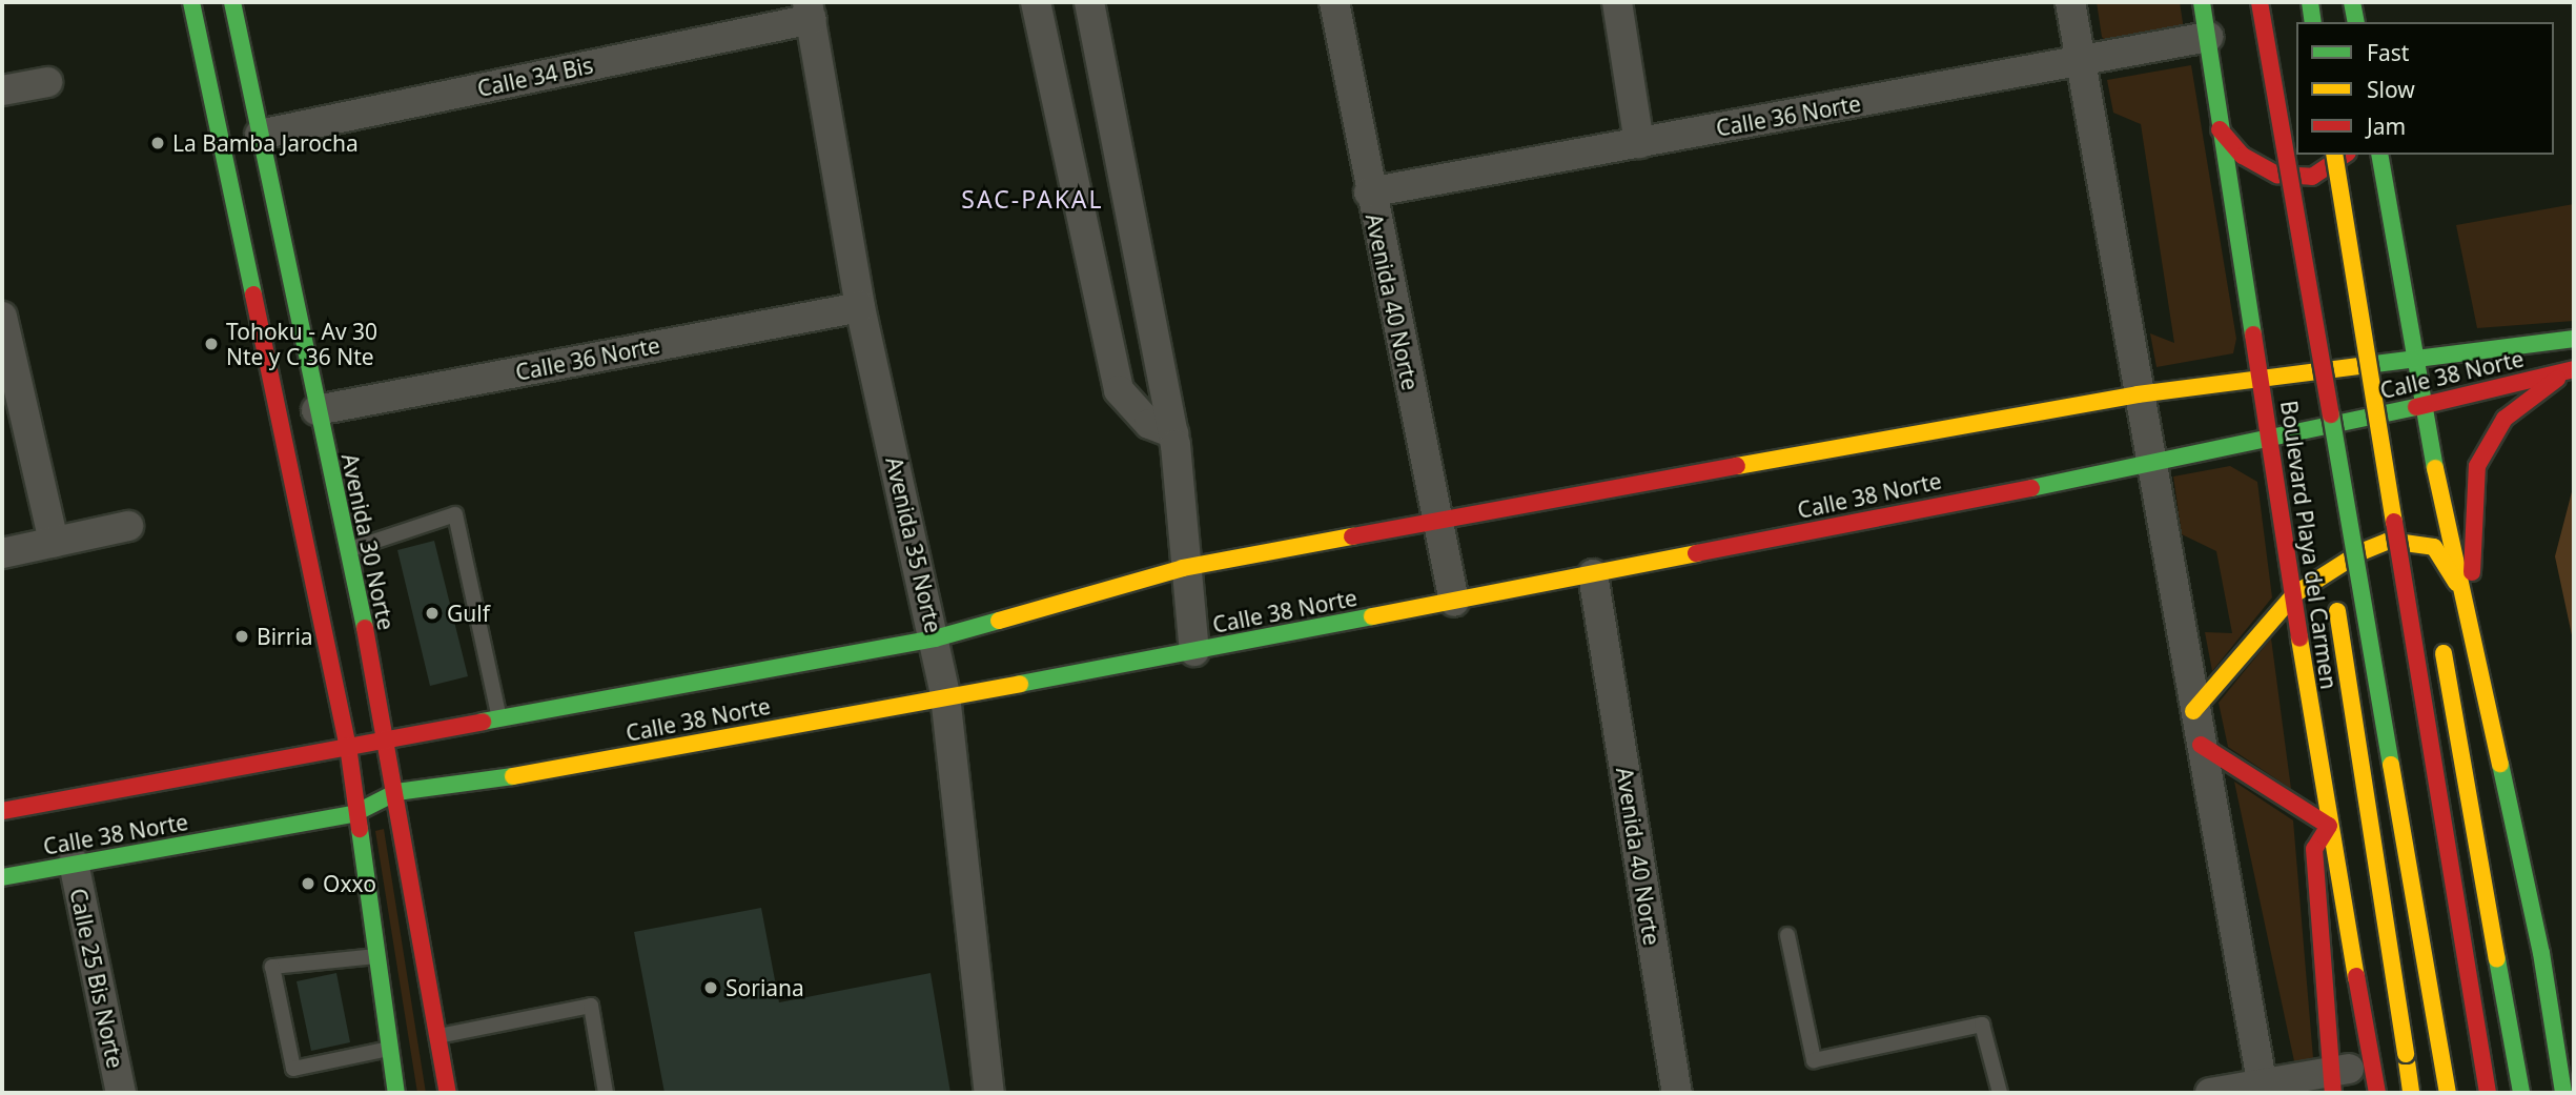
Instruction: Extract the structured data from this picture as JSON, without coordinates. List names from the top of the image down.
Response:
{
  "streets": {
    "main road": ["Calle 38 Norte", "Avenida 30 Norte", "Boulevard Playa del Carmen"],
    "street": [
      "Calle 34 Bis",
      "Calle 36 Norte",
      "Avenida 40 Norte",
      "Avenida 35 Norte",
      "Calle 25 Bis Norte"
    ]
  },
  "crossings": [
    ["Calle 34 Bis", "Avenida 30 Norte"],
    ["Calle 34 Bis", "Avenida 35 Norte"],
    ["Calle 36 Norte", "Avenida 40 Norte"],
    ["Calle 36 Norte", "Avenida 30 Norte"],
    ["Calle 36 Norte", "Avenida 35 Norte"],
    ["Calle 36 Norte", "Boulevard Playa del Carmen"],
    ["Avenida 40 Norte", "Calle 38 Norte"],
    ["Calle 38 Norte", "Avenida 30 Norte"],
    ["Calle 38 Norte", "Avenida 35 Norte"],
    ["Calle 38 Norte", "Boulevard Playa del Carmen"],
    ["Calle 38 Norte", "Calle 25 Bis Norte"]
  ],
  "districts": ["SAC-PAKAL"],
  "places": [
    "La Bamba Jarocha",
    "Tohoku - Av 30 Nte y C 36 Nte",
    "Gulf",
    "Birria",
    "Oxxo",
    "Soriana"
  ],
  "legend": ["Fast", "Slow", "Jam"]
}
